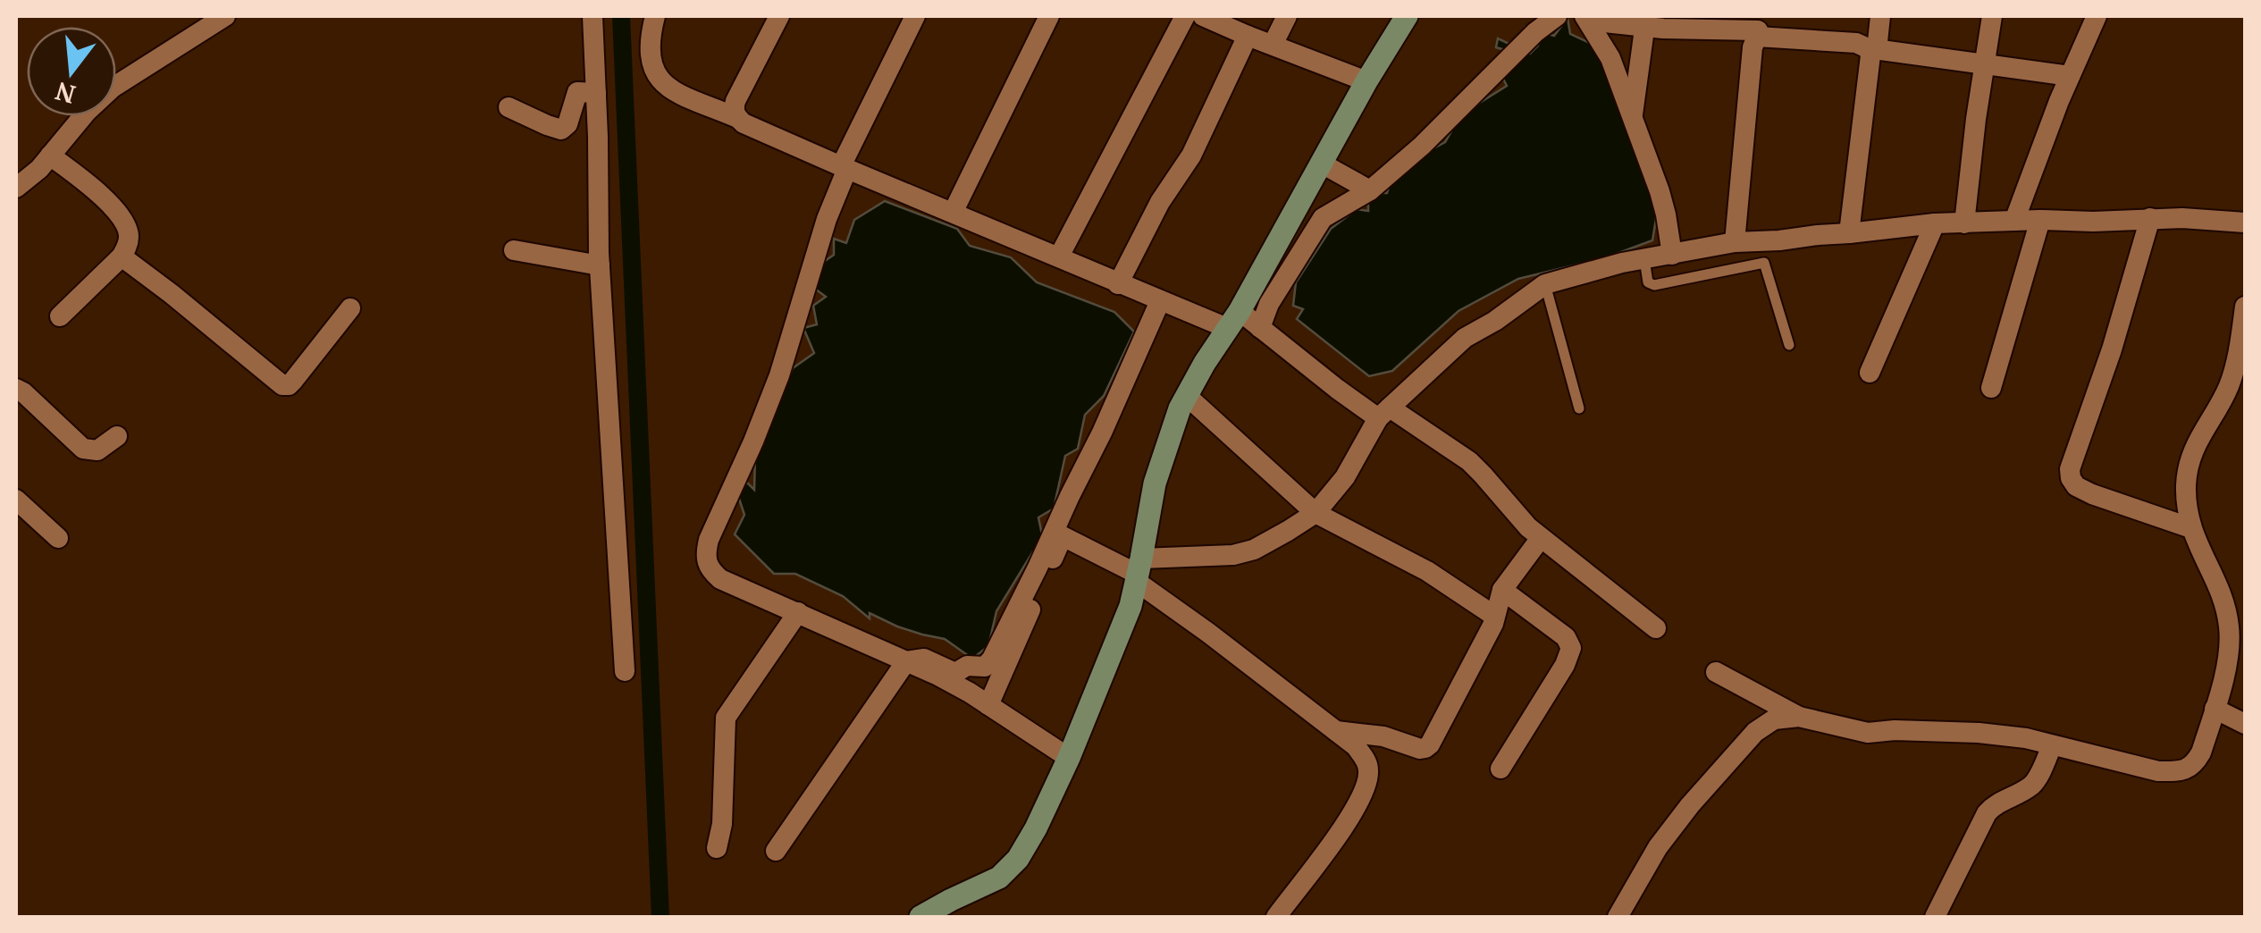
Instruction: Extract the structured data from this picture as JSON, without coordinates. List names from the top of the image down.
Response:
{
  "north": "bottom"
}
